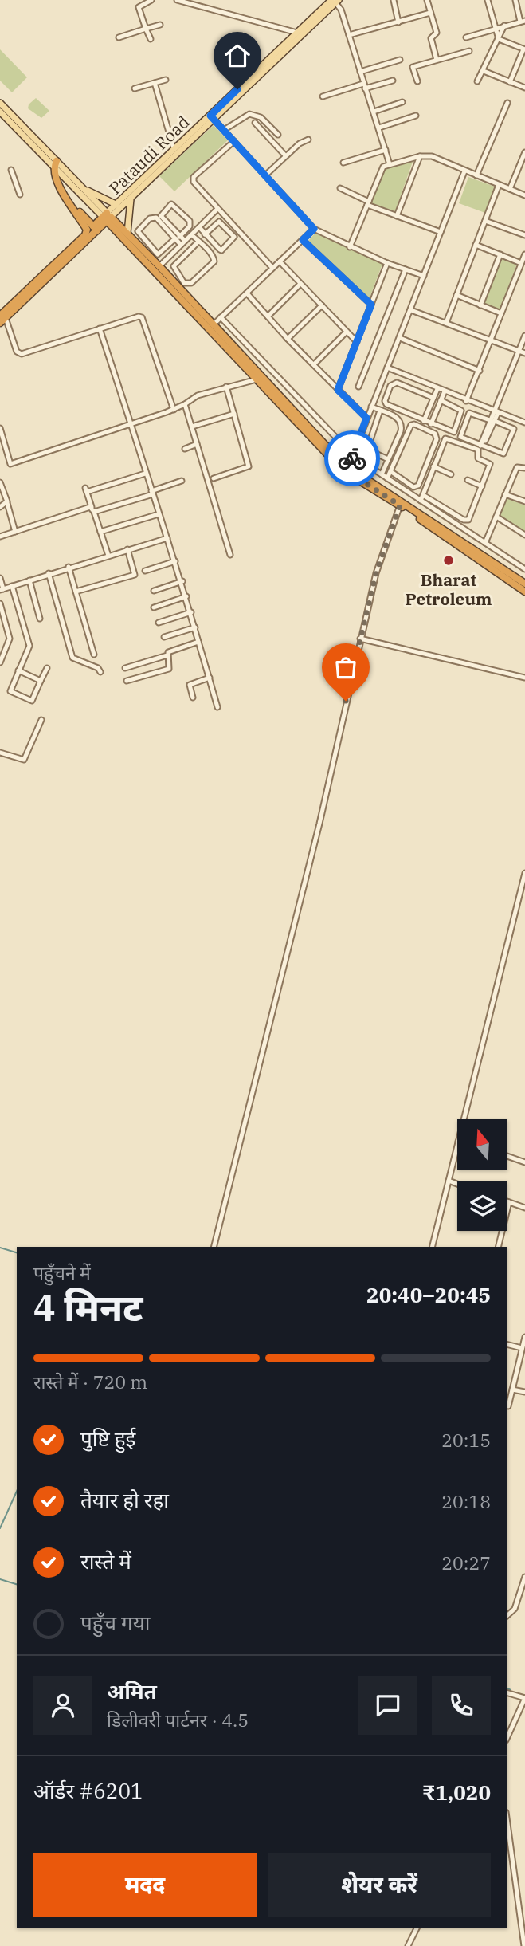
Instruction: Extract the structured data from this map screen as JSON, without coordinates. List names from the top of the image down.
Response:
{
  "streets": {
    "main road": ["Pataudi Road"]
  },
  "places": ["Bharat Petroleum"],
  "north": "top",
  "page": {
    "heading": ["4 मिनट", "पहुँचने में", "20:40–20:45"],
    "panel": [
      "अमित",
      "डिलीवरी पार्टनर · 4.5",
      "ऑर्डर #6201",
      "₹1,020"
    ],
    "bar": "रास्ते में · 720 m",
    "list": [
      ["पुष्टि हुई", "20:15"],
      ["तैयार हो रहा", "20:18"],
      ["रास्ते में", "20:27"],
      "पहुँच गया"
    ],
    "buttons": ["मदद", "शेयर करें"]
  }
}
